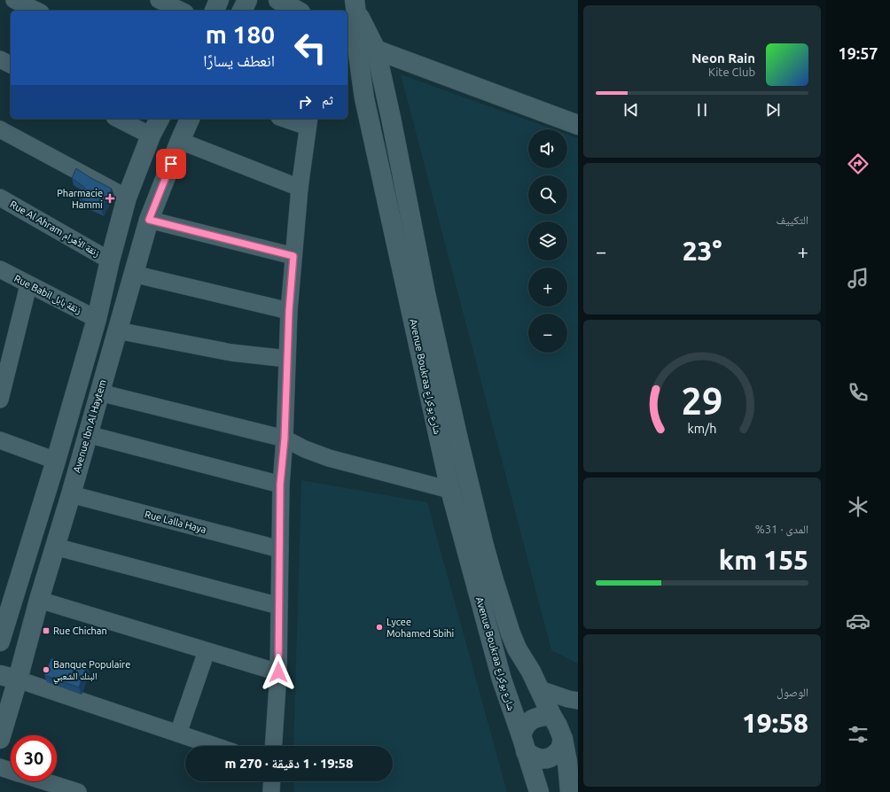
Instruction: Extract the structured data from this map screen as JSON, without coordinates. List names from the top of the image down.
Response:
{
  "streets": {
    "street": [
      "Rue Al Ahram زنقة الأهرام",
      "Rue Babil زنقة بابل",
      "Avenue Boukraa شارع بوكراع",
      "Avenue Ibn Al Haytem",
      "Rue Lalla Haya"
    ]
  },
  "crossings": [
    ["Avenue Ibn Al Haytem", "Rue Lalla Haya"]
  ],
  "places": {
    "health": ["Pharmacie Hammi"],
    "other": ["Lycee Mohamed Sbihi", "Banque Populaire البنك الشعبي"],
    "transit": ["Rue Chichan"]
  },
  "page": {
    "tabs": "19:57",
    "turn": ["180 m", "انعطف يسارًا"],
    "song": ["Neon Rain", "Kite Club"],
    "then": "ثم",
    "map_buttons": ["+", "−"],
    "tile": [
      "التكييف",
      ["المدى · 31%", "155 km"],
      ["الوصول", "19:58"]
    ],
    "heat": ["−", "23°", "+"],
    "limit": "30",
    "trip": "19:58 · 1 دقيقة · 270 m",
    "gauge": ["29", "km/h"]
  }
}
